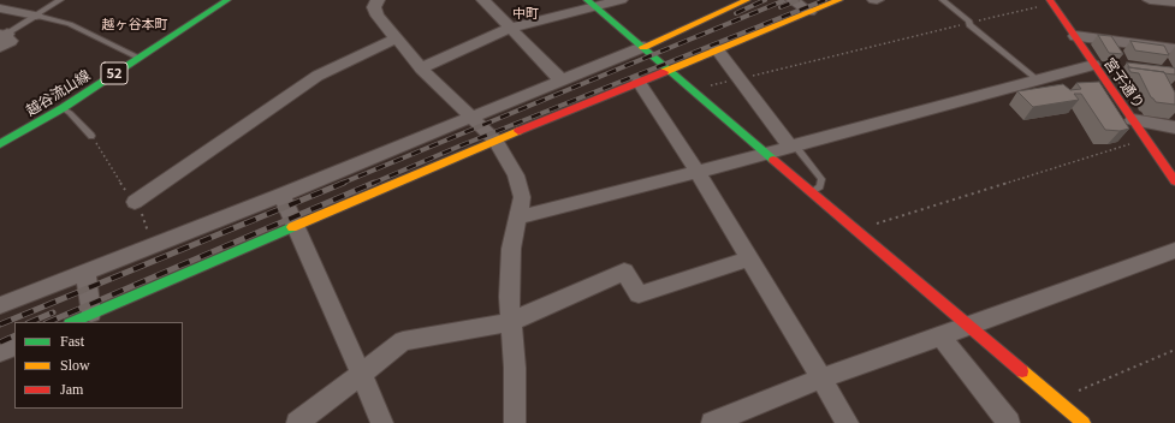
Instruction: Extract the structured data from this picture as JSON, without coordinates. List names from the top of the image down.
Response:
{
  "streets": {
    "street": ["52", "宮子通り", "越谷流山線"]
  },
  "districts": ["中町", "越ヶ谷本町"],
  "legend": ["Fast", "Slow", "Jam"]
}
